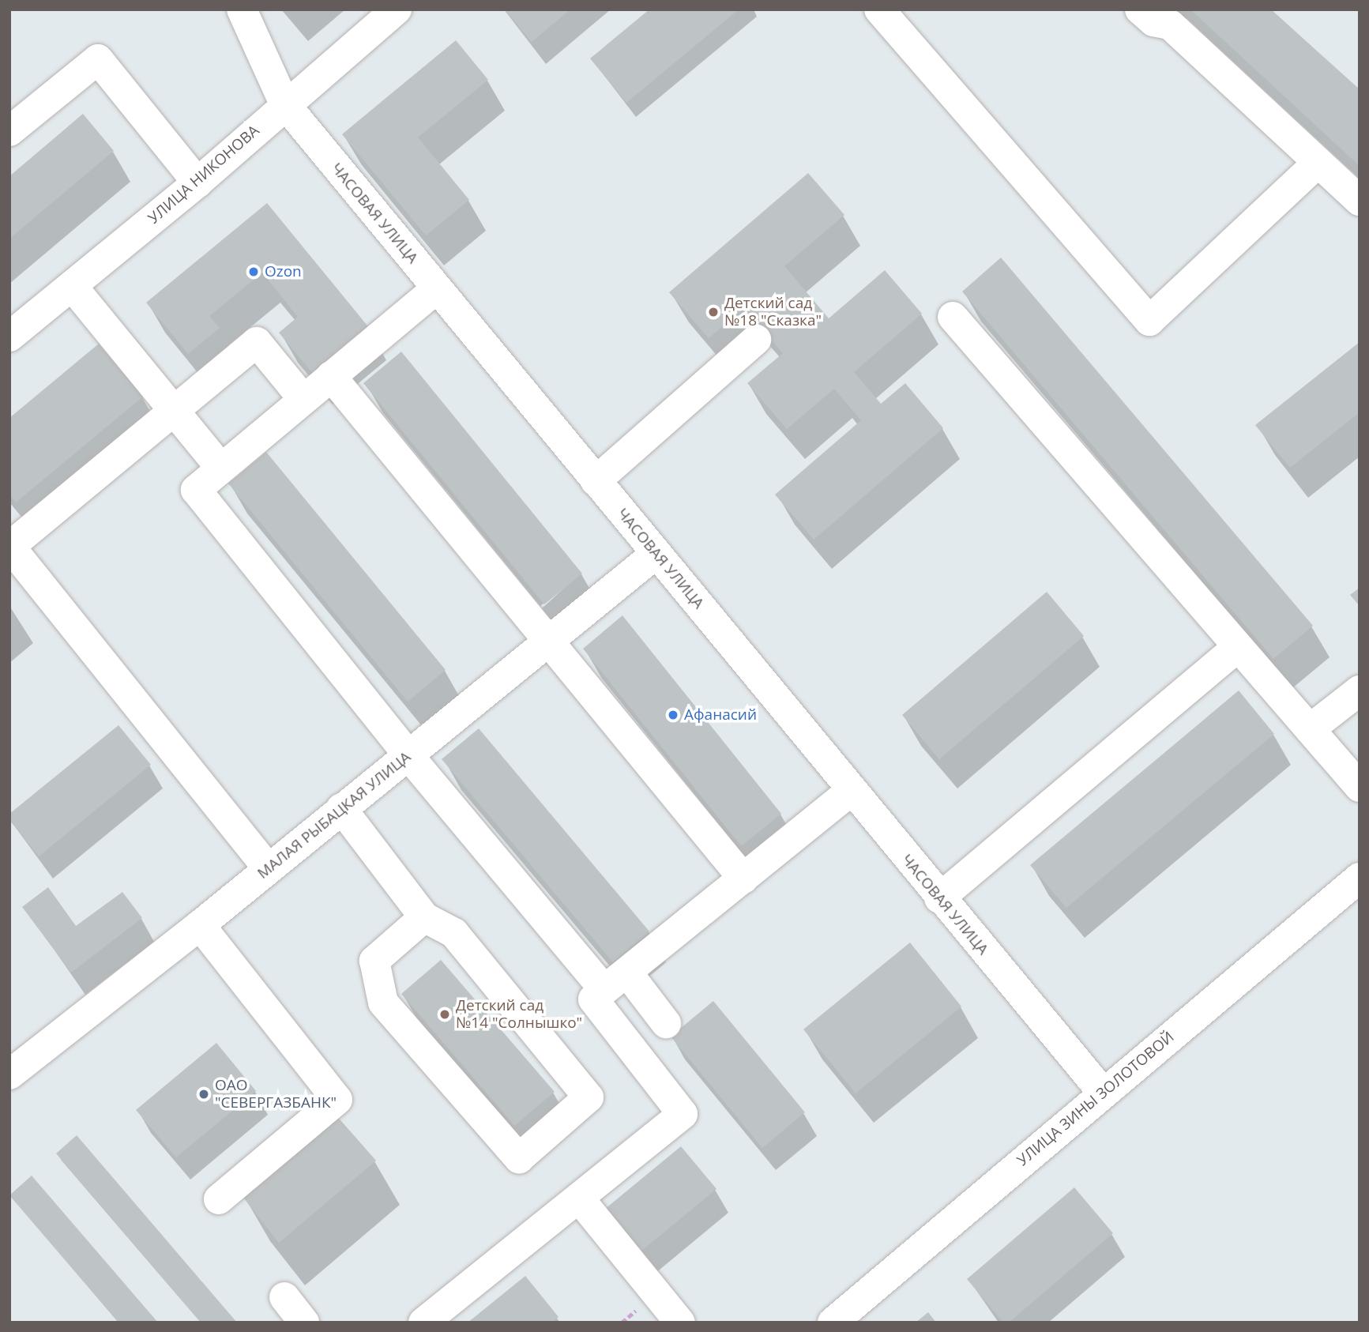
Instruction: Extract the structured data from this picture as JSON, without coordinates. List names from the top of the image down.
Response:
{
  "streets": {
    "street": [
      "УЛИЦА НИКОНОВА",
      "ЧАСОВАЯ УЛИЦА",
      "МАЛАЯ РЫБАЦКАЯ УЛИЦА",
      "УЛИЦА ЗИНЫ ЗОЛОТОВОЙ"
    ]
  },
  "crossings": [
    ["УЛИЦА НИКОНОВА", "ЧАСОВАЯ УЛИЦА"],
    ["ЧАСОВАЯ УЛИЦА", "МАЛАЯ РЫБАЦКАЯ УЛИЦА"],
    ["ЧАСОВАЯ УЛИЦА", "УЛИЦА ЗИНЫ ЗОЛОТОВОЙ"]
  ],
  "places": [
    "Ozon",
    "Детский сад №18 \"Сказка\"",
    "Афанасий",
    "Детский сад №14 \"Солнышко\"",
    "ОАО \"СЕВЕРГАЗБАНК\""
  ]
}
